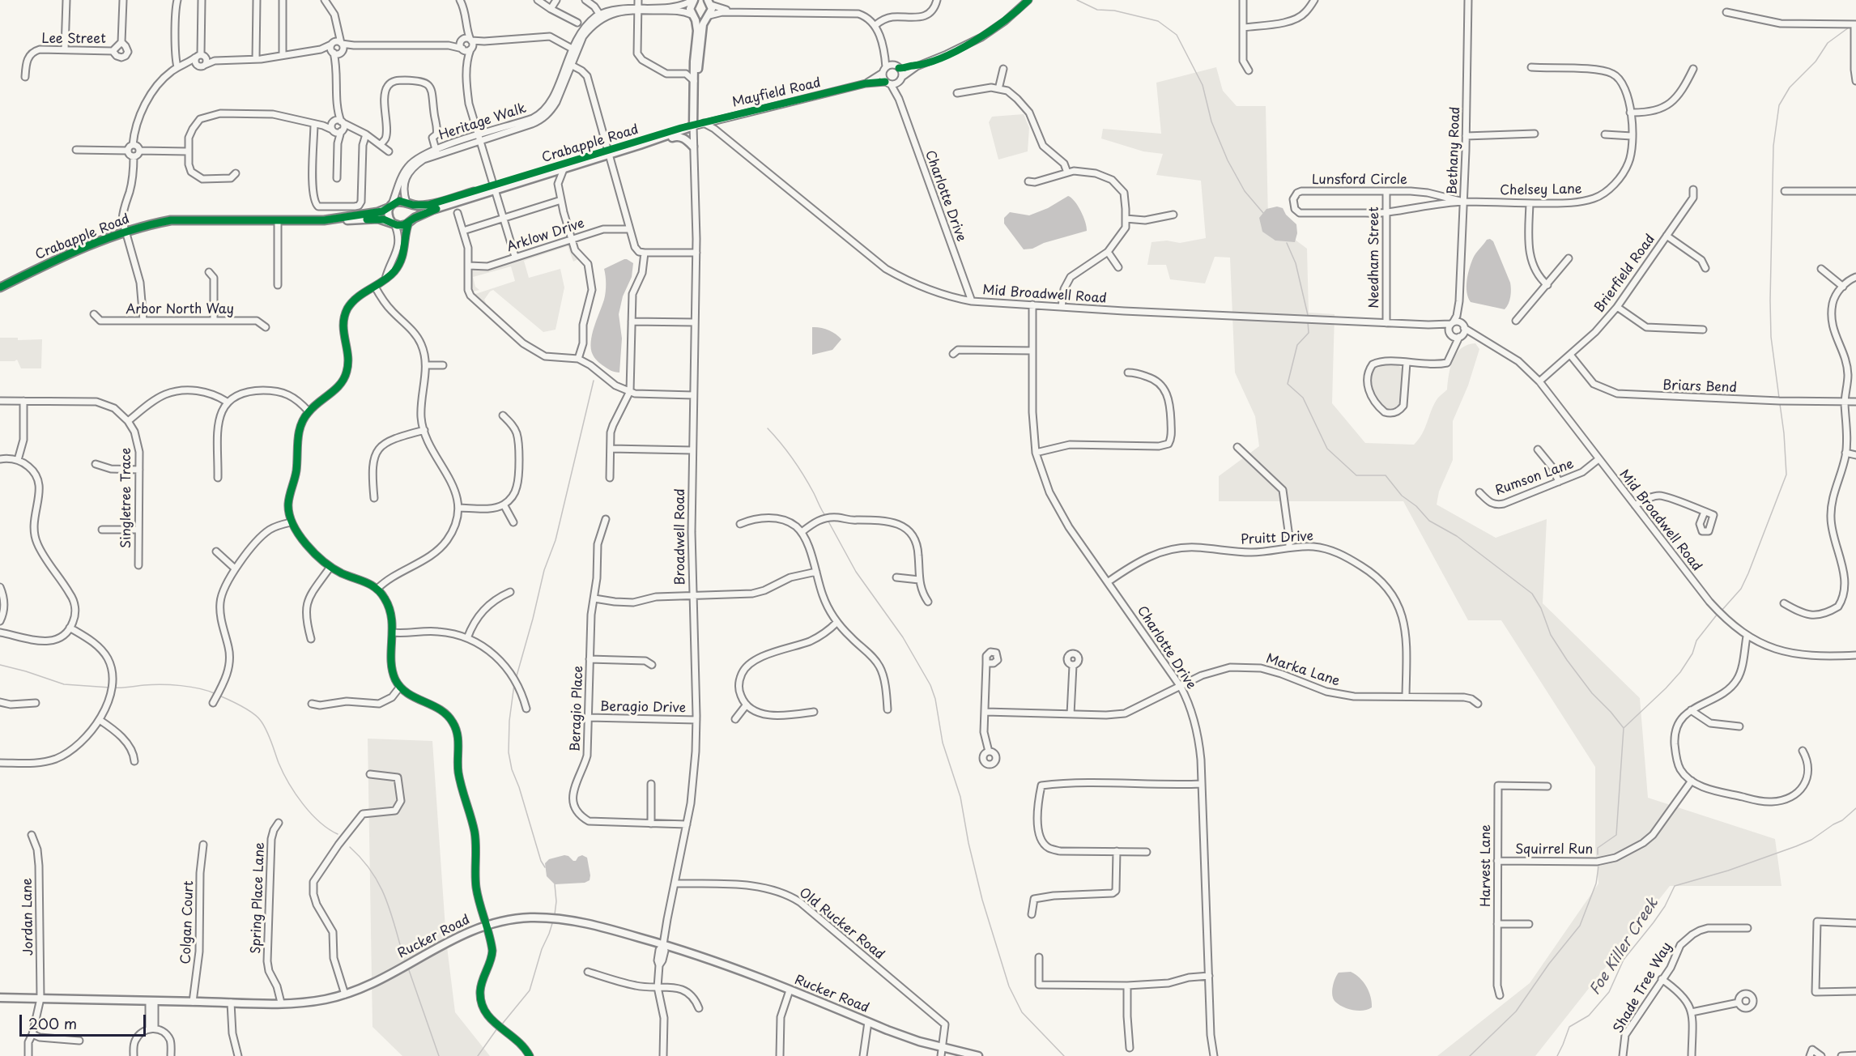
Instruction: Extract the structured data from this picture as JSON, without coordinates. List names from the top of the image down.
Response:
{
  "streets": {
    "main road": ["Crabapple Road", "Rucker Road"],
    "street": [
      "Lee Street",
      "Mayfield Road",
      "Heritage Walk",
      "Bethany Road",
      "Lunsford Circle",
      "Chelsey Lane",
      "Charlotte Drive",
      "Arklow Drive",
      "Needham Street",
      "Brierfield Road",
      "Mid Broadwell Road",
      "Arbor North Way",
      "Briars Bend",
      "Rumson Lane",
      "Singletree Trace",
      "Broadwell Road",
      "Pruitt Drive",
      "Marka Lane",
      "Beragio Drive",
      "Beragio Place",
      "Squirrel Run",
      "Harvest Lane",
      "Spring Place Lane",
      "Jordan Lane",
      "Colgan Court",
      "Old Rucker Road",
      "Shade Tree Way"
    ]
  },
  "crossings": [
    ["Mayfield Road", "Crabapple Road"],
    ["Mayfield Road", "Charlotte Drive"],
    ["Mayfield Road", "Mid Broadwell Road"],
    ["Mayfield Road", "Broadwell Road"],
    ["Heritage Walk", "Crabapple Road"],
    ["Crabapple Road", "Broadwell Road"],
    ["Bethany Road", "Lunsford Circle"],
    ["Bethany Road", "Chelsey Lane"],
    ["Bethany Road", "Mid Broadwell Road"],
    ["Lunsford Circle", "Chelsey Lane"],
    ["Lunsford Circle", "Needham Street"],
    ["Charlotte Drive", "Mid Broadwell Road"],
    ["Charlotte Drive", "Pruitt Drive"],
    ["Charlotte Drive", "Marka Lane"],
    ["Needham Street", "Mid Broadwell Road"],
    ["Brierfield Road", "Mid Broadwell Road"],
    ["Brierfield Road", "Briars Bend"],
    ["Mid Broadwell Road", "Rumson Lane"],
    ["Broadwell Road", "Beragio Drive"],
    ["Broadwell Road", "Beragio Place"],
    ["Broadwell Road", "Old Rucker Road"],
    ["Broadwell Road", "Rucker Road"],
    ["Pruitt Drive", "Marka Lane"],
    ["Beragio Drive", "Beragio Place"],
    ["Squirrel Run", "Harvest Lane"],
    ["Spring Place Lane", "Rucker Road"],
    ["Jordan Lane", "Rucker Road"],
    ["Colgan Court", "Rucker Road"],
    ["Old Rucker Road", "Rucker Road"]
  ],
  "water": ["Foe Killer Creek"],
  "scale_bar": "200 m"
}
